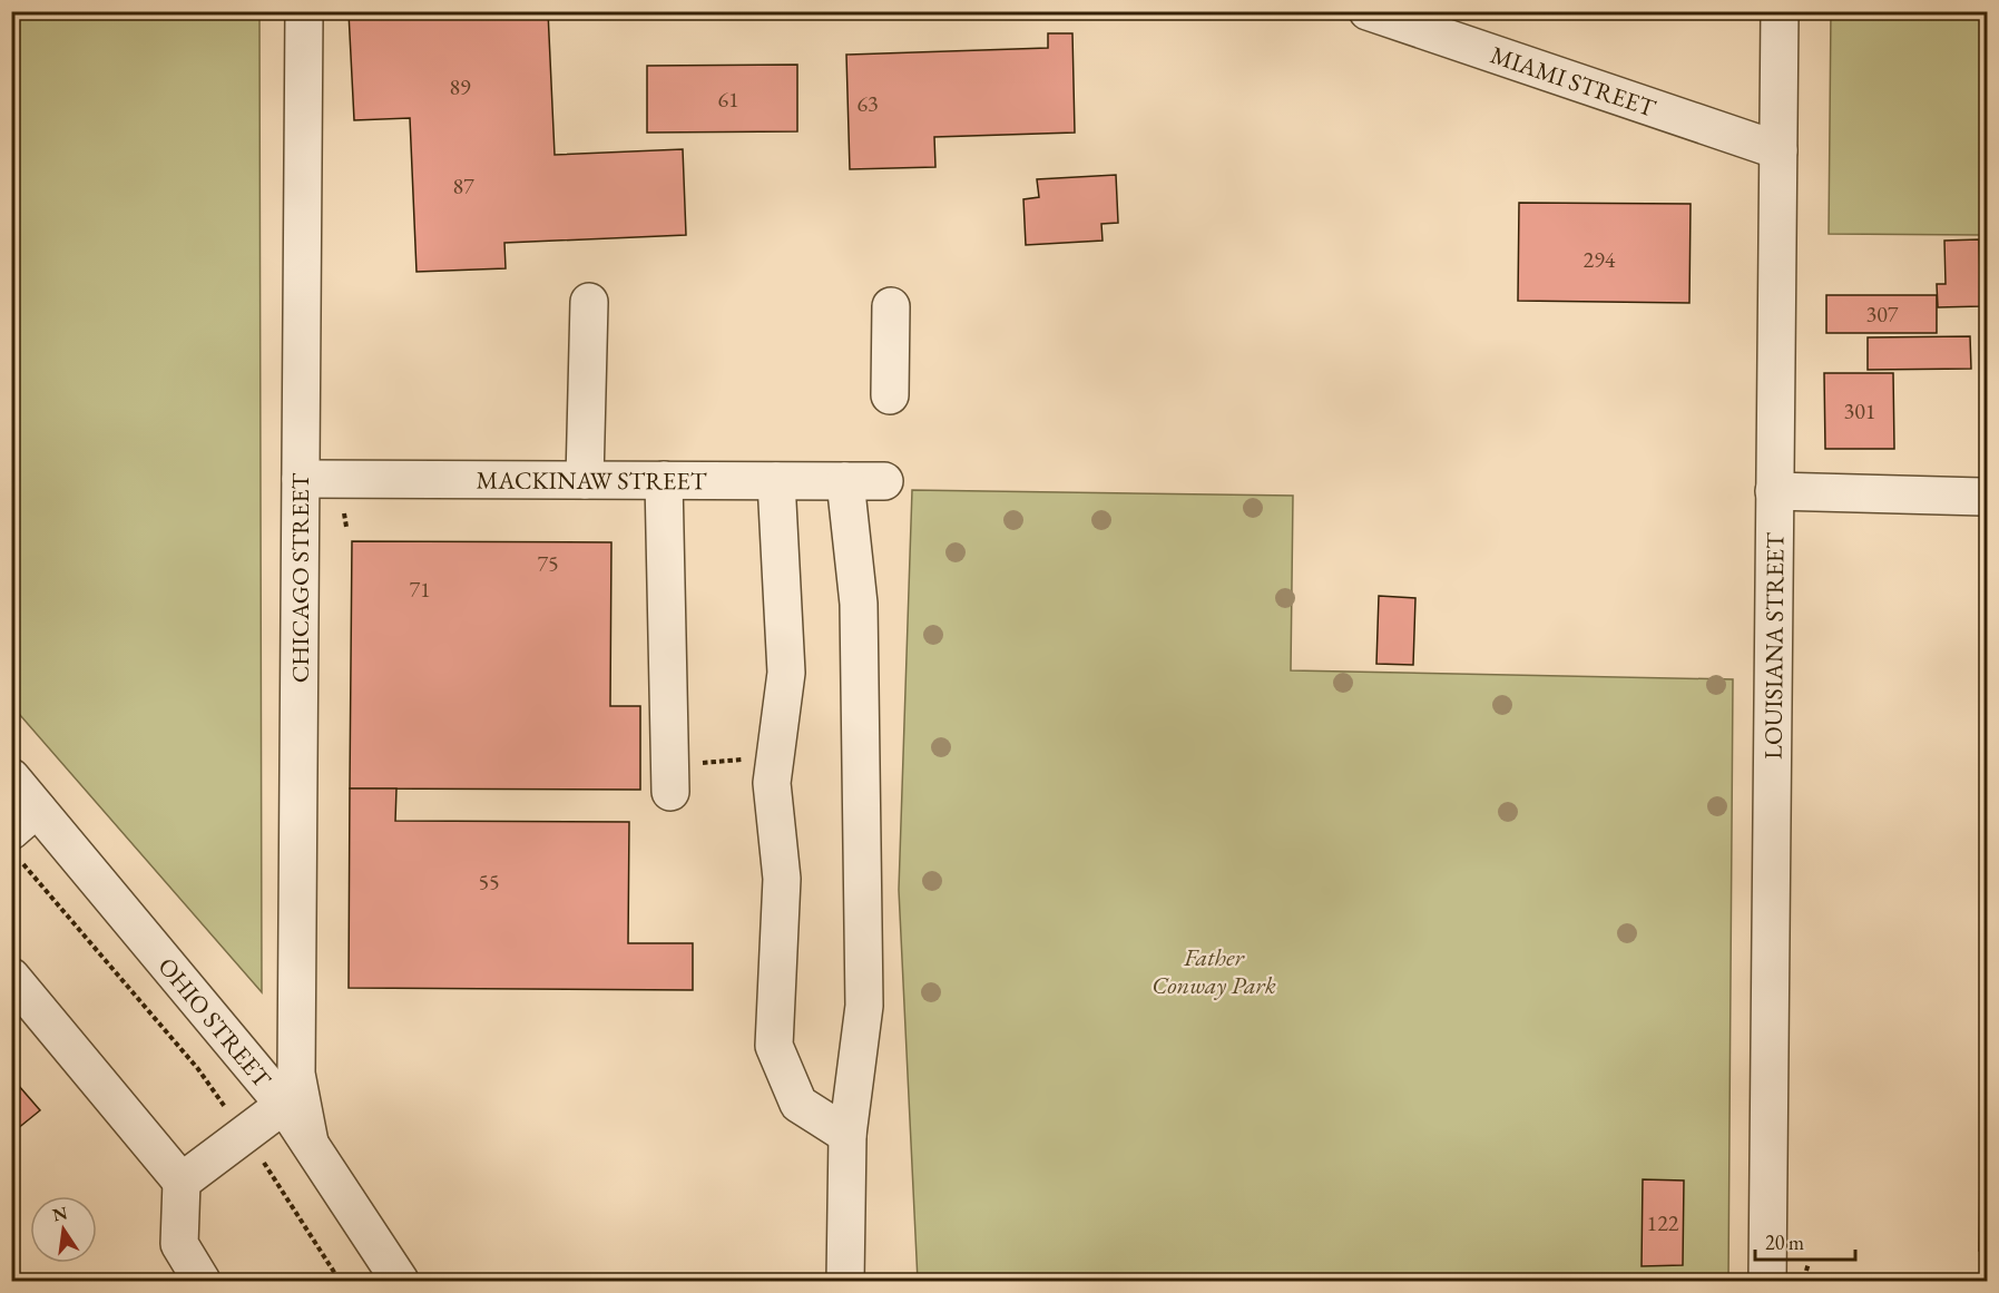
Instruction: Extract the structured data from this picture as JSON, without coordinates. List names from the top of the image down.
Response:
{
  "streets": {
    "street": [
      "MIAMI STREET",
      "MACKINAW STREET",
      "CHICAGO STREET",
      "LOUISIANA STREET",
      "OHIO STREET"
    ]
  },
  "crossings": [
    ["MIAMI STREET", "LOUISIANA STREET"],
    ["MACKINAW STREET", "CHICAGO STREET"],
    ["CHICAGO STREET", "OHIO STREET"]
  ],
  "parks": ["Father Conway Park"],
  "house_numbers": [
    "89",
    "61",
    "63",
    "87",
    "294",
    "307",
    "301",
    "75",
    "71",
    "55",
    "122"
  ],
  "scale_bar": "20 m",
  "north": "top"
}
